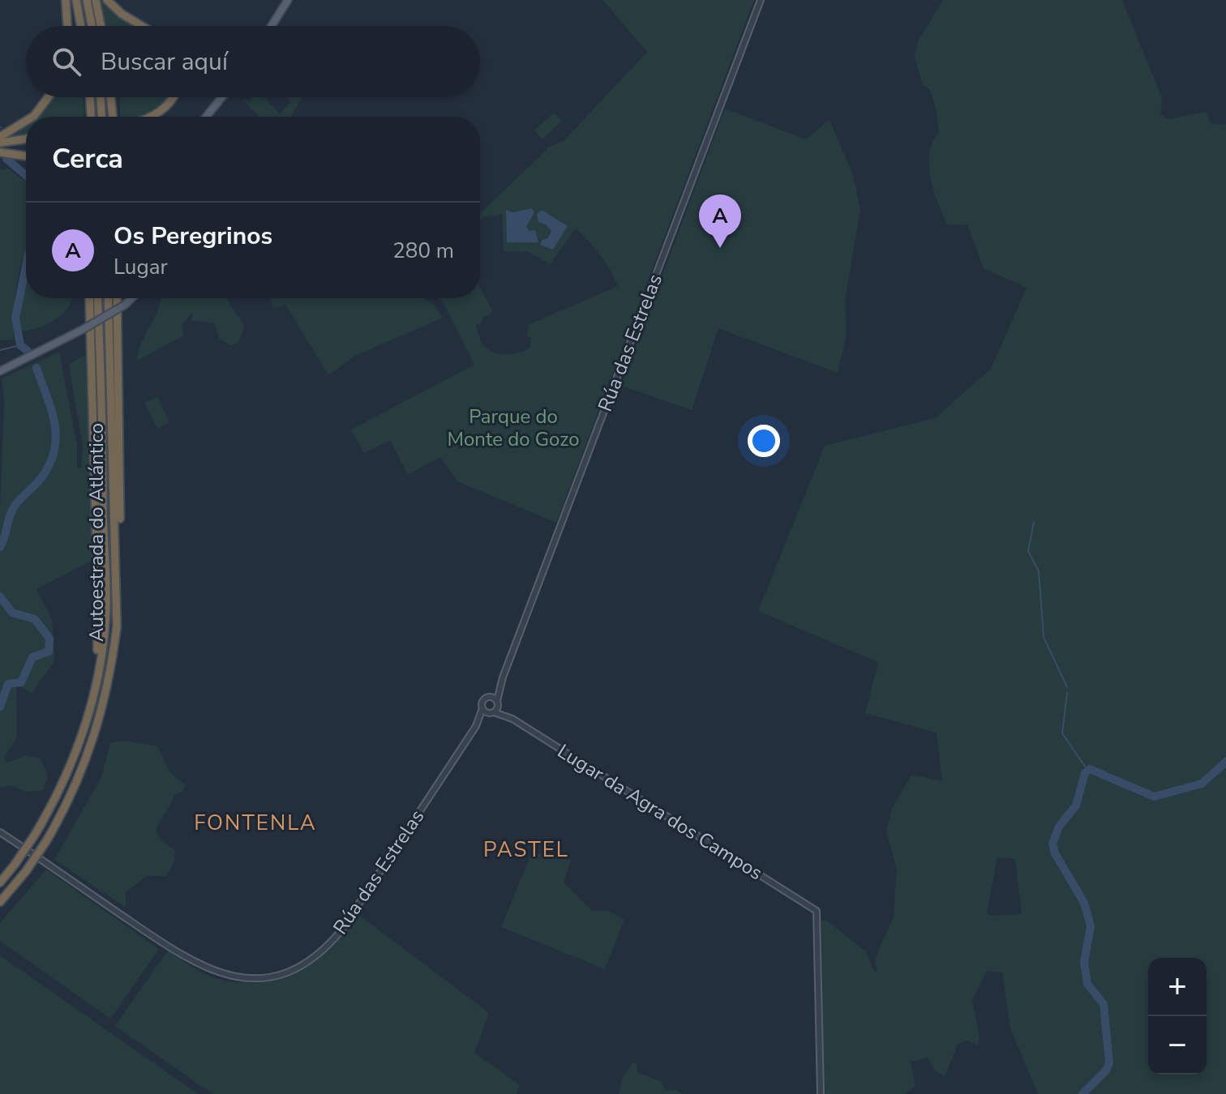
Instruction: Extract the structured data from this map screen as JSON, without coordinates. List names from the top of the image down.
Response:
{
  "streets": {
    "highway": ["Autoestrada do Atlántico"],
    "street": ["Rúa das Estrelas", "Lugar da Agra dos Campos"]
  },
  "crossings": [
    ["Rúa das Estrelas", "Lugar da Agra dos Campos"]
  ],
  "districts": ["FONTENLA", "PASTEL"],
  "parks": ["Parque do Monte do Gozo"],
  "page": {
    "search": "Buscar aquí",
    "heading": "Cerca",
    "pins": "A",
    "list": [
      {
        "mark": "A",
        "name": "Os Peregrinos",
        "note": "Lugar",
        "value": "280 m"
      }
    ],
    "map_buttons": ["+", "−"]
  }
}
